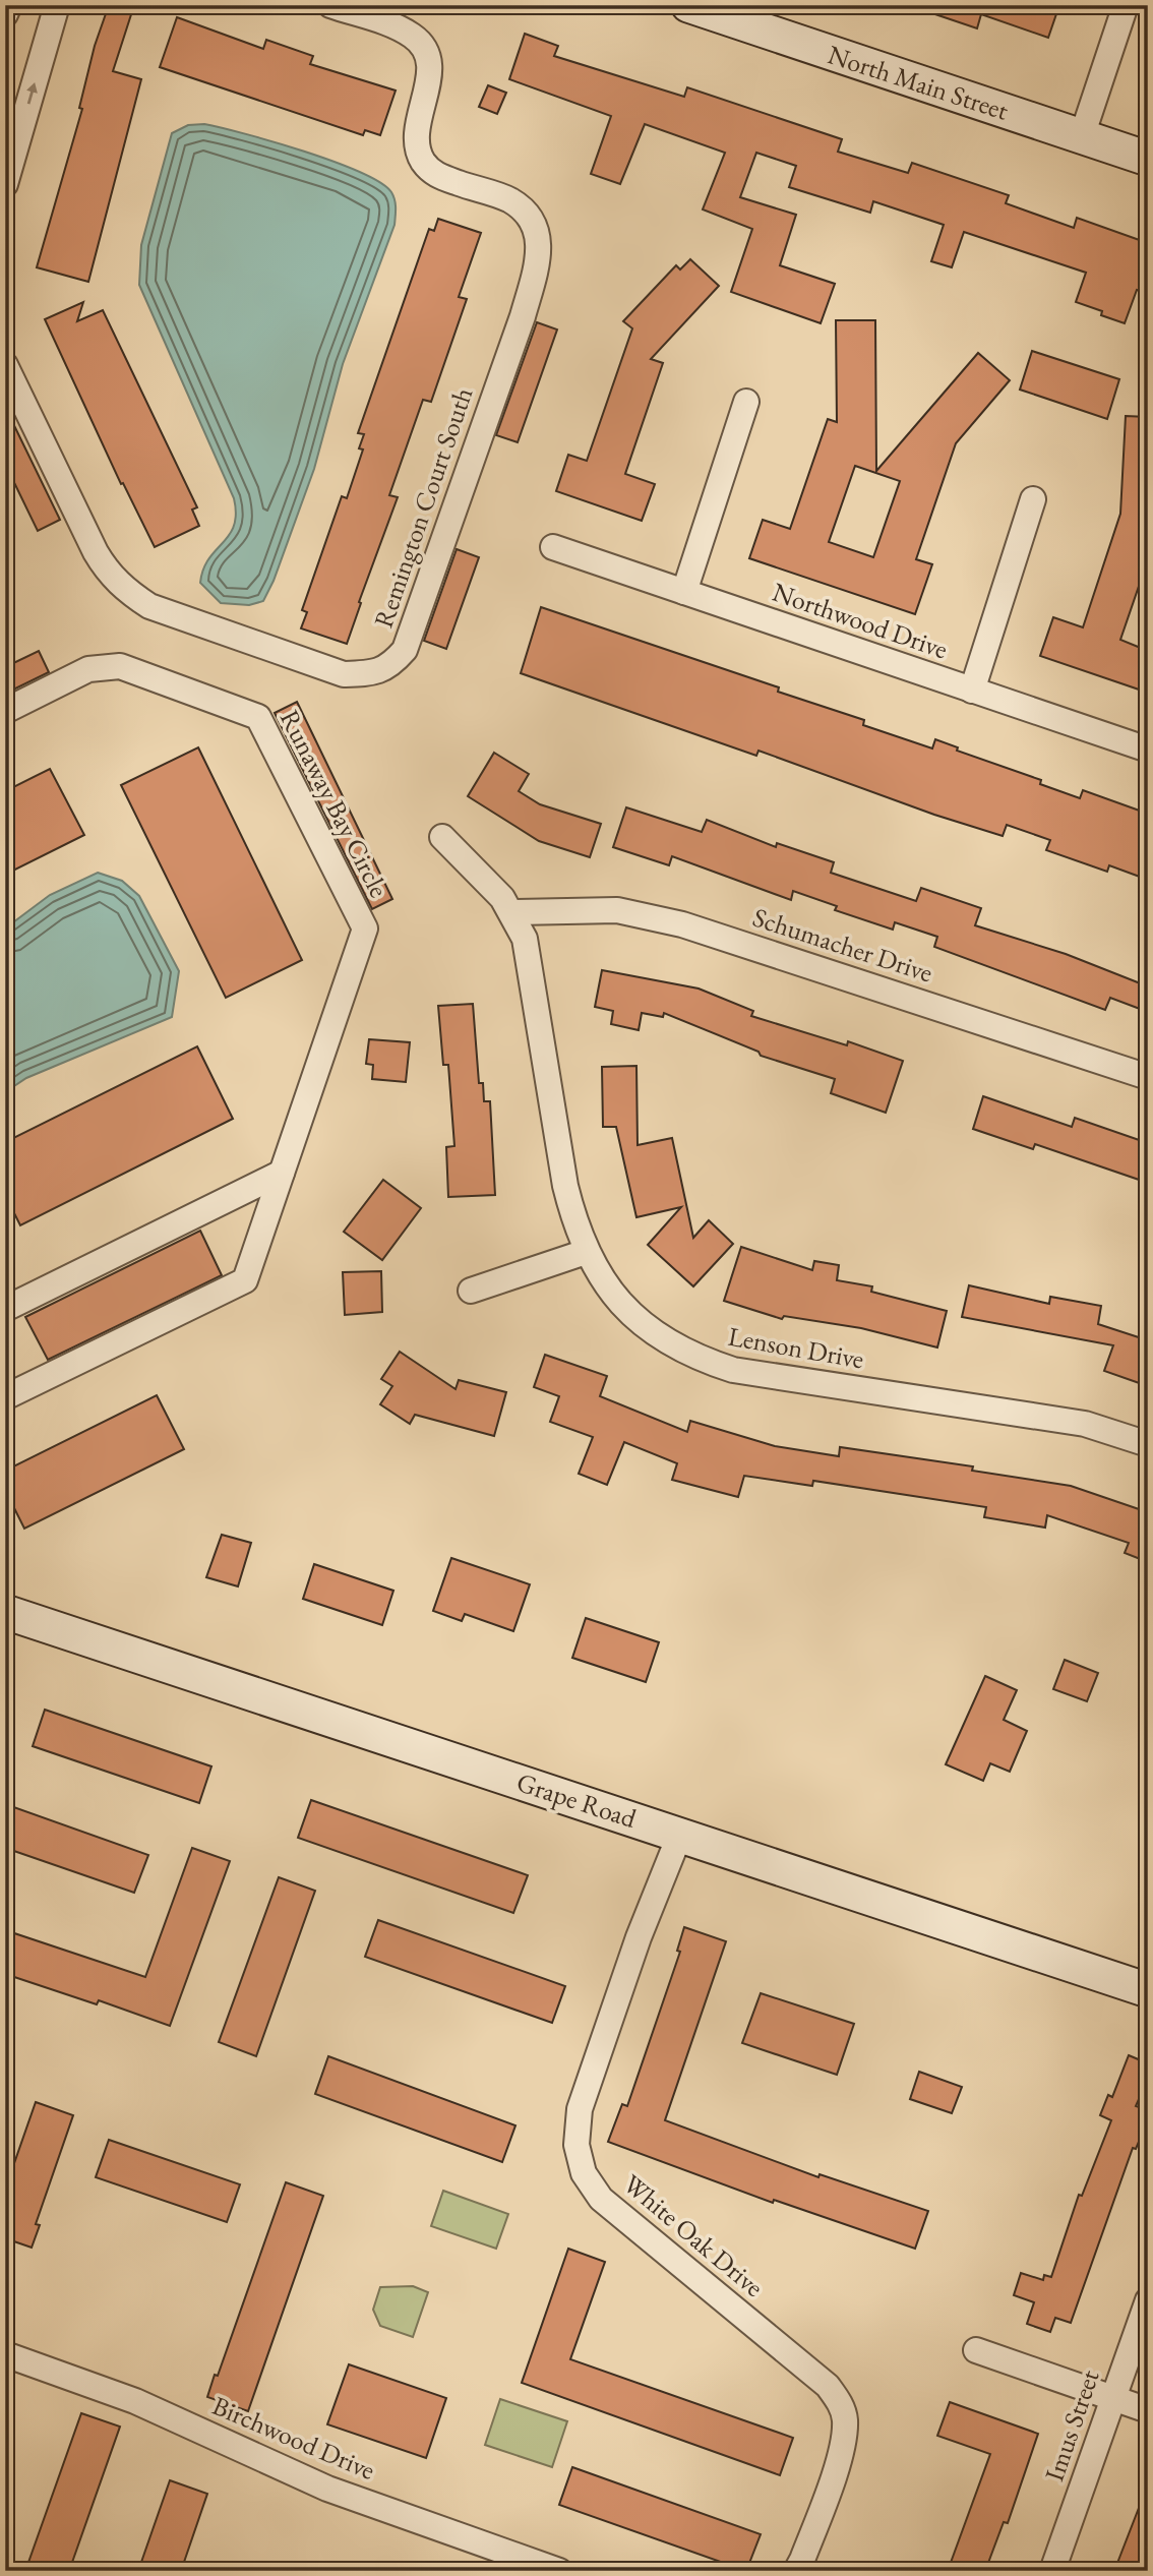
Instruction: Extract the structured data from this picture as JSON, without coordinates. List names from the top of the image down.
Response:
{
  "streets": {
    "main road": ["North Main Street", "Grape Road"],
    "street": [
      "Remington Court South",
      "Northwood Drive",
      "Runaway Bay Circle",
      "Schumacher Drive",
      "Lenson Drive",
      "White Oak Drive",
      "Imus Street",
      "Birchwood Drive"
    ]
  },
  "crossings": [
    ["Schumacher Drive", "Lenson Drive"],
    ["Grape Road", "White Oak Drive"]
  ]
}
